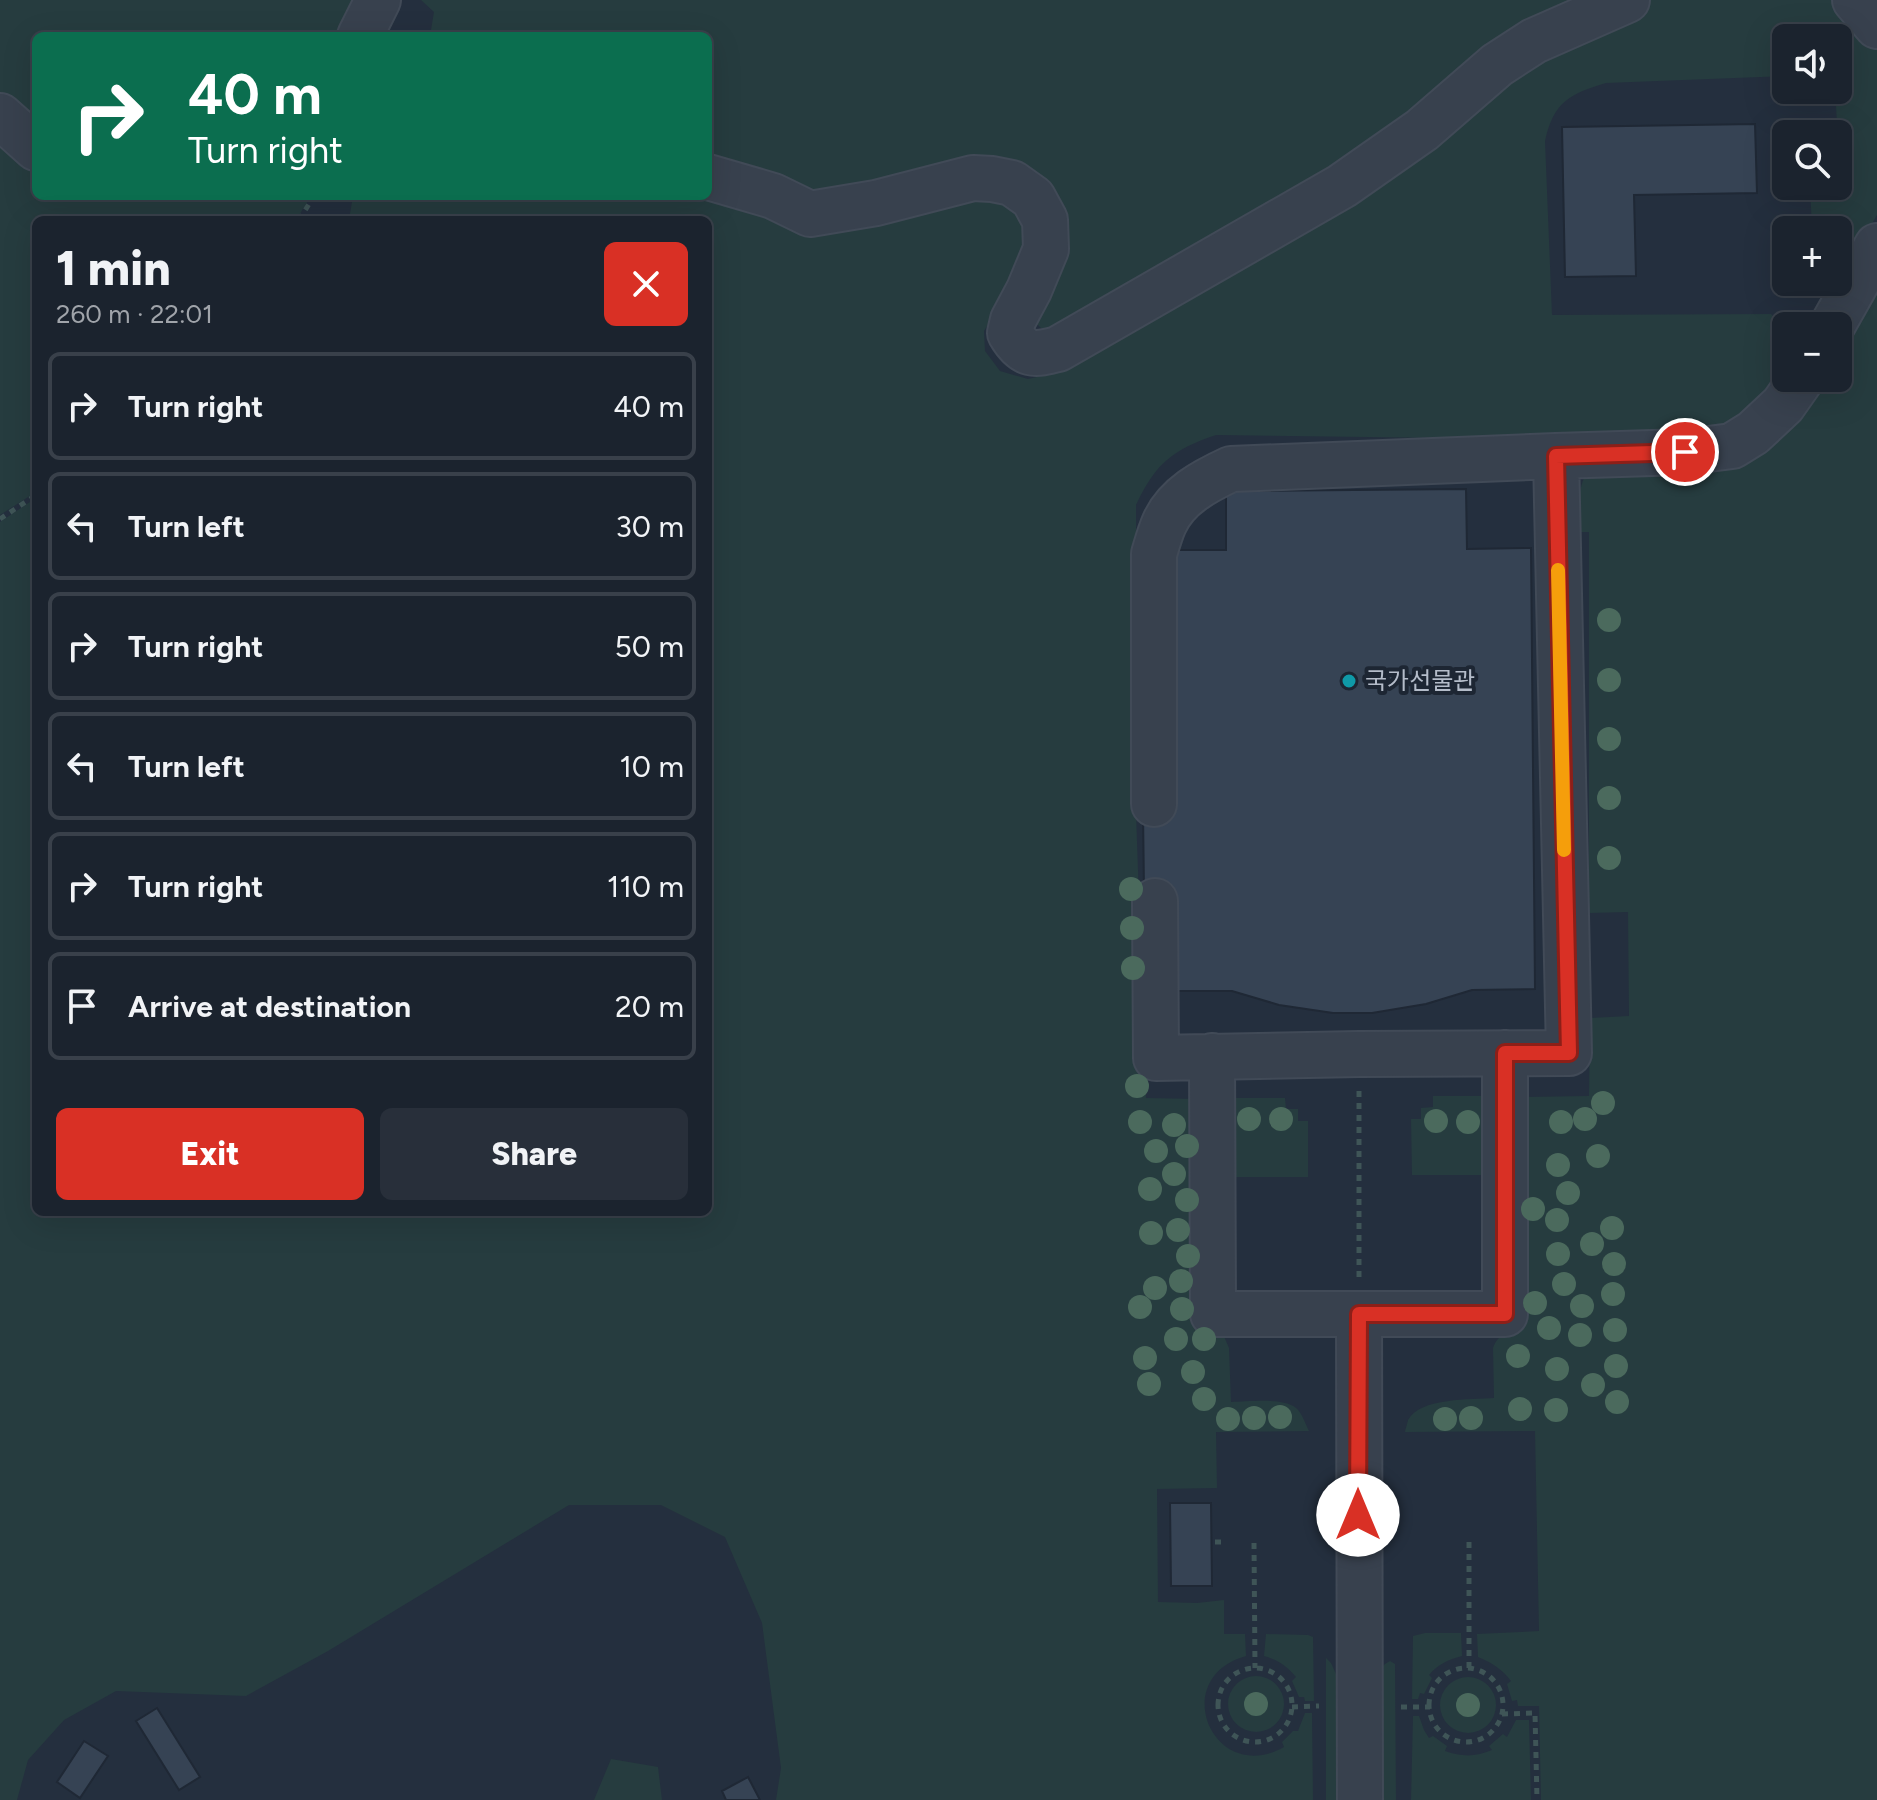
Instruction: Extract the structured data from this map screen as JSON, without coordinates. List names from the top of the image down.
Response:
{
  "places": ["국가선물관"],
  "page": {
    "map_buttons": ["+", "−"],
    "turn": ["40 m", "Turn right"],
    "heading": ["1 min", "260 m · 22:01"],
    "list": [
      {
        "name": "Turn right",
        "value": "40 m"
      },
      {
        "name": "Turn left",
        "value": "30 m"
      },
      {
        "name": "Turn right",
        "value": "50 m"
      },
      {
        "name": "Turn left",
        "value": "10 m"
      },
      {
        "name": "Turn right",
        "value": "110 m"
      },
      {
        "name": "Arrive at destination",
        "value": "20 m"
      }
    ],
    "buttons": ["Exit", "Share"]
  }
}
